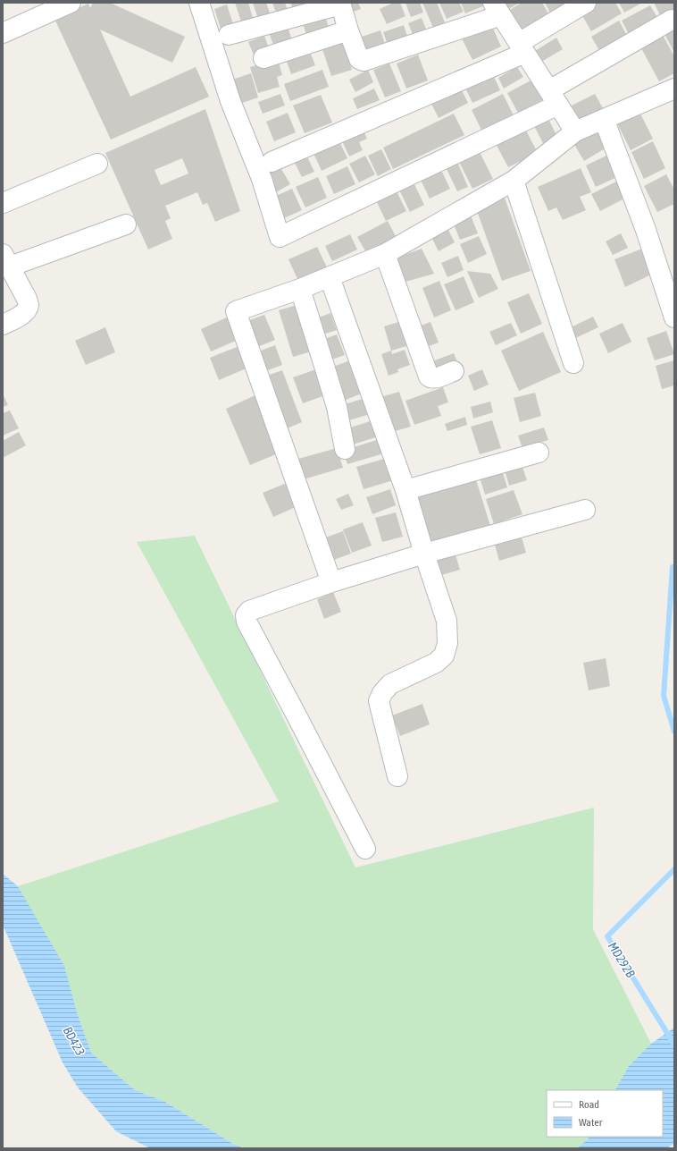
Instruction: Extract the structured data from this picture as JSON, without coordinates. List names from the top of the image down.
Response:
{
  "water": ["MD292B", "BD423"],
  "legend": ["Road", "Water"]
}
